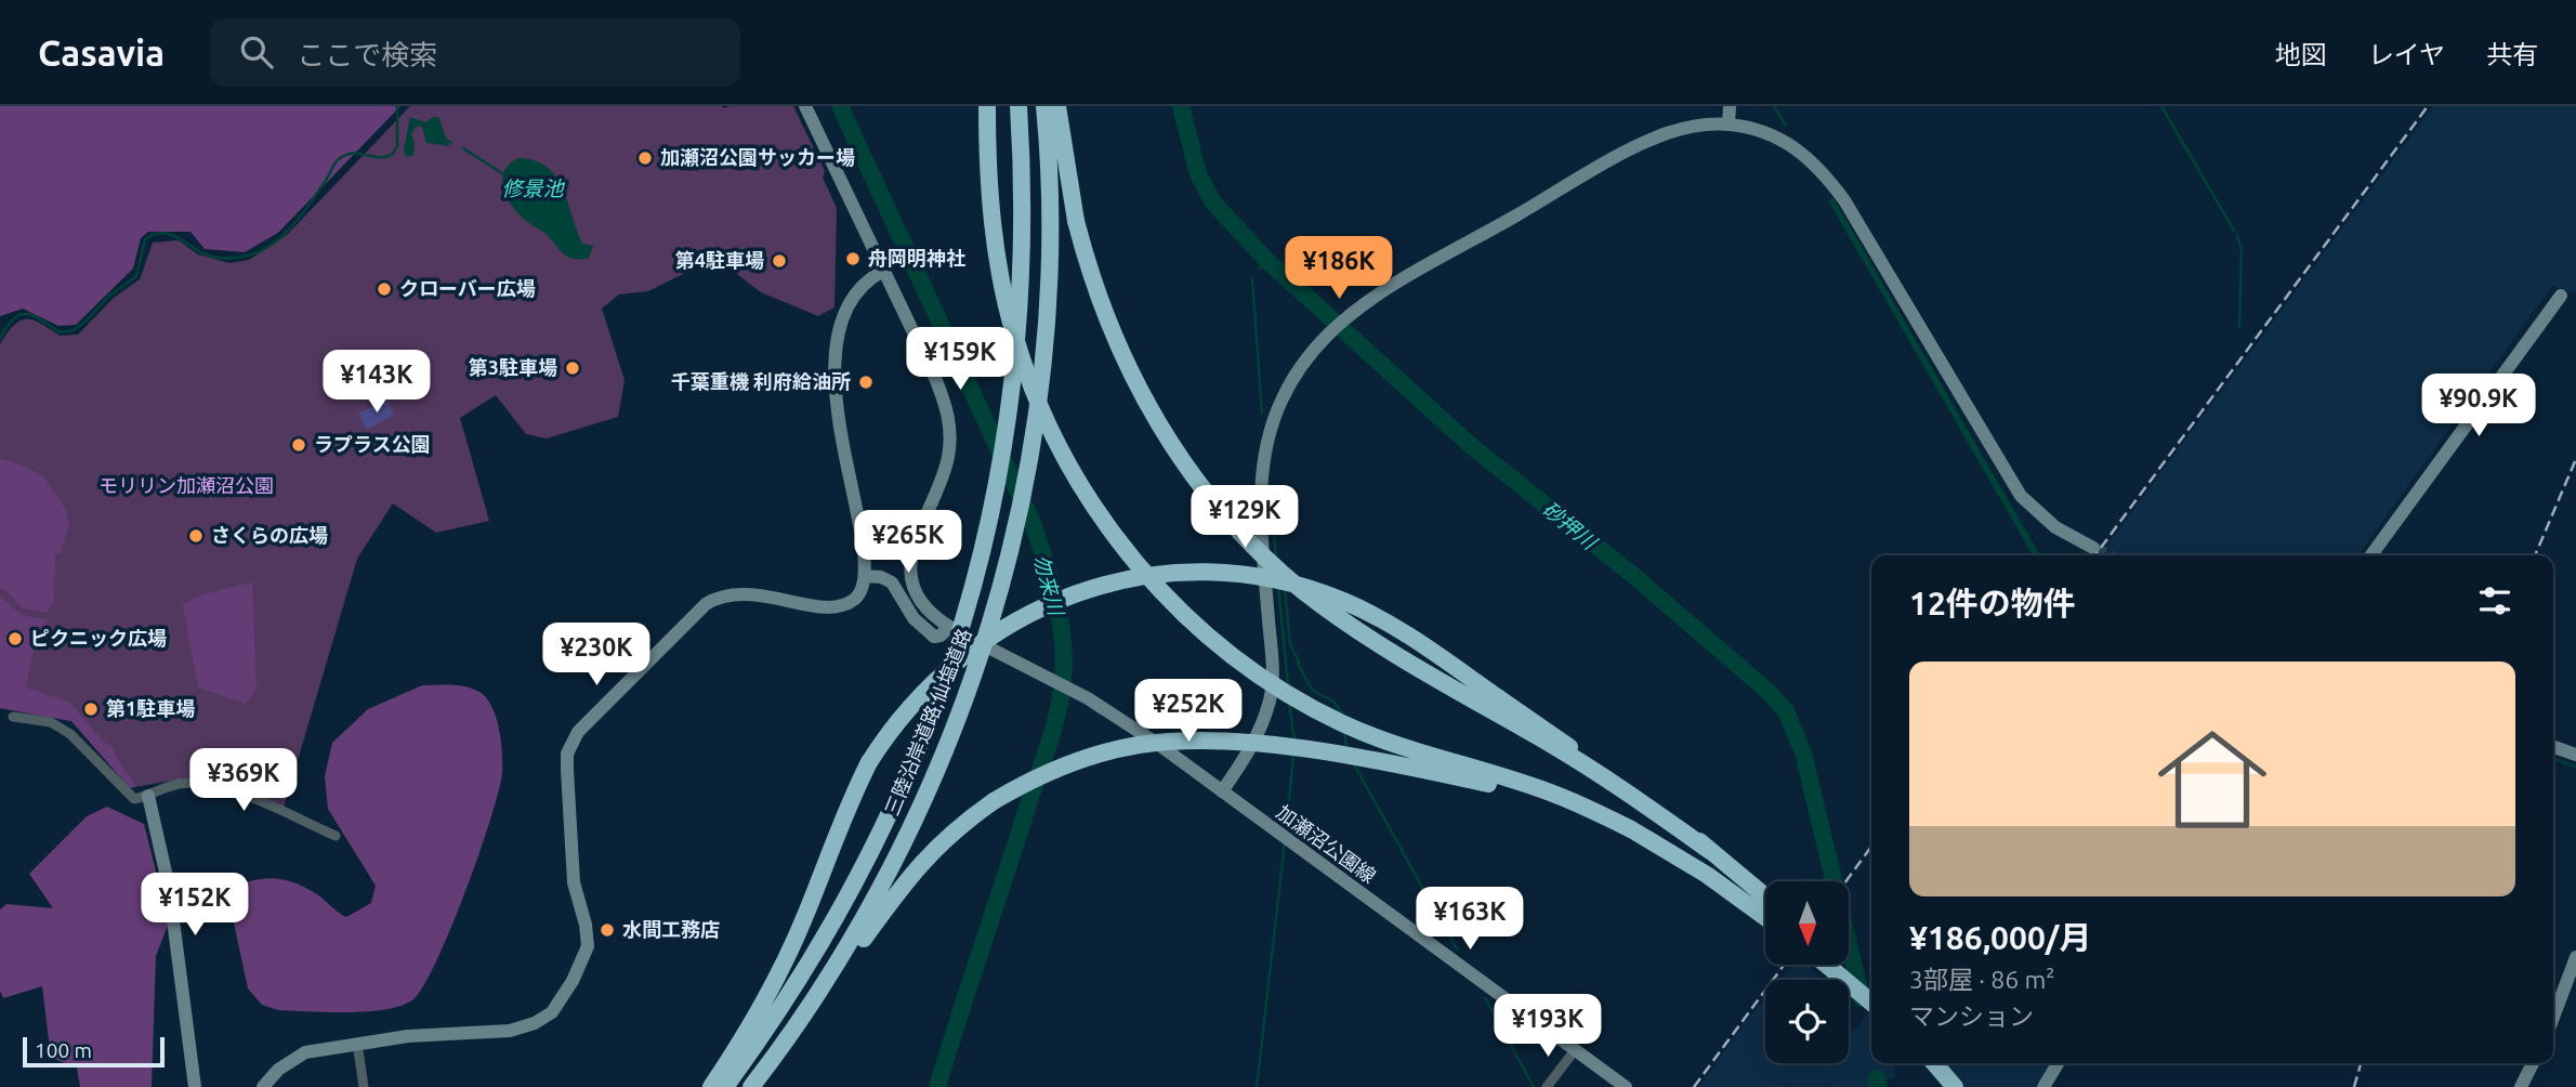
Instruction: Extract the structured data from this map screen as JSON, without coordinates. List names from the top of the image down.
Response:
{
  "streets": {
    "highway": ["三陸沿岸道路;仙塩道路"],
    "street": ["加瀬沼公園線"]
  },
  "water": ["修景池", "砂押川", "勿来川"],
  "parks": ["モリリン加瀬沼公園"],
  "places": [
    "加瀬沼公園サッカー場",
    "舟岡明神社",
    "第4駐車場",
    "クローバー広場",
    "第3駐車場",
    "千葉重機 利府給油所",
    "ラプラス公園",
    "さくらの広場",
    "ピクニック広場",
    "第1駐車場",
    "水間工務店"
  ],
  "scale_bar": "100 m",
  "north": "bottom",
  "page": {
    "header": "Casavia",
    "search": "ここで検索",
    "nav": ["地図", "レイヤ", "共有"],
    "price": [
      "¥186K",
      "¥159K",
      "¥143K",
      "¥90.9K",
      "¥129K",
      "¥265K",
      "¥230K",
      "¥252K",
      "¥369K",
      "¥152K",
      "¥163K",
      "¥193K"
    ],
    "heading": "12件の物件",
    "list": [
      {
        "name": "¥186,000/月",
        "note": "3部屋 · 86 m² · マンション"
      }
    ],
    "scale": "100 m"
  }
}
